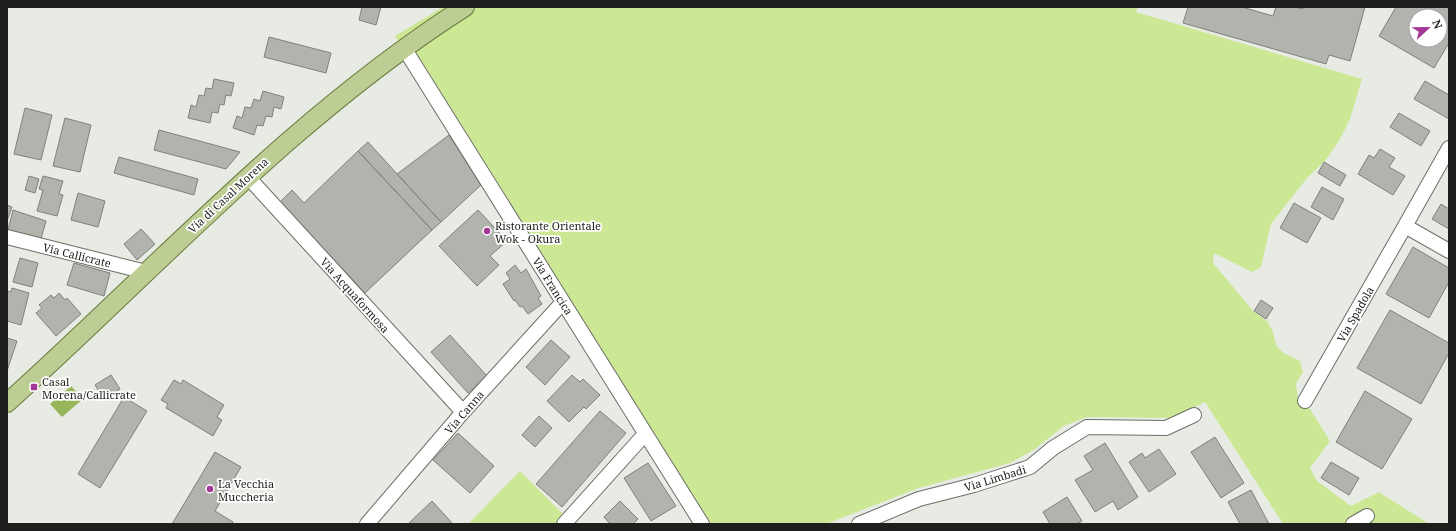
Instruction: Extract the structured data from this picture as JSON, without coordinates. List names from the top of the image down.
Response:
{
  "streets": {
    "main road": ["Via di Casal Morena"],
    "street": [
      "Via Callicrate",
      "Via Francica",
      "Via Acquaformosa",
      "Via Spadola",
      "Via Canna",
      "Via Limbadi"
    ]
  },
  "crossings": [
    ["Via di Casal Morena", "Via Callicrate"],
    ["Via di Casal Morena", "Via Francica"],
    ["Via di Casal Morena", "Via Acquaformosa"],
    ["Via Francica", "Via Canna"],
    ["Via Acquaformosa", "Via Canna"]
  ],
  "places": {
    "other": ["Ristorante Orientale Wok - Okura", "La Vecchia Muccheria"],
    "transit": ["Casal Morena/Callicrate"]
  },
  "north": "right"
}
